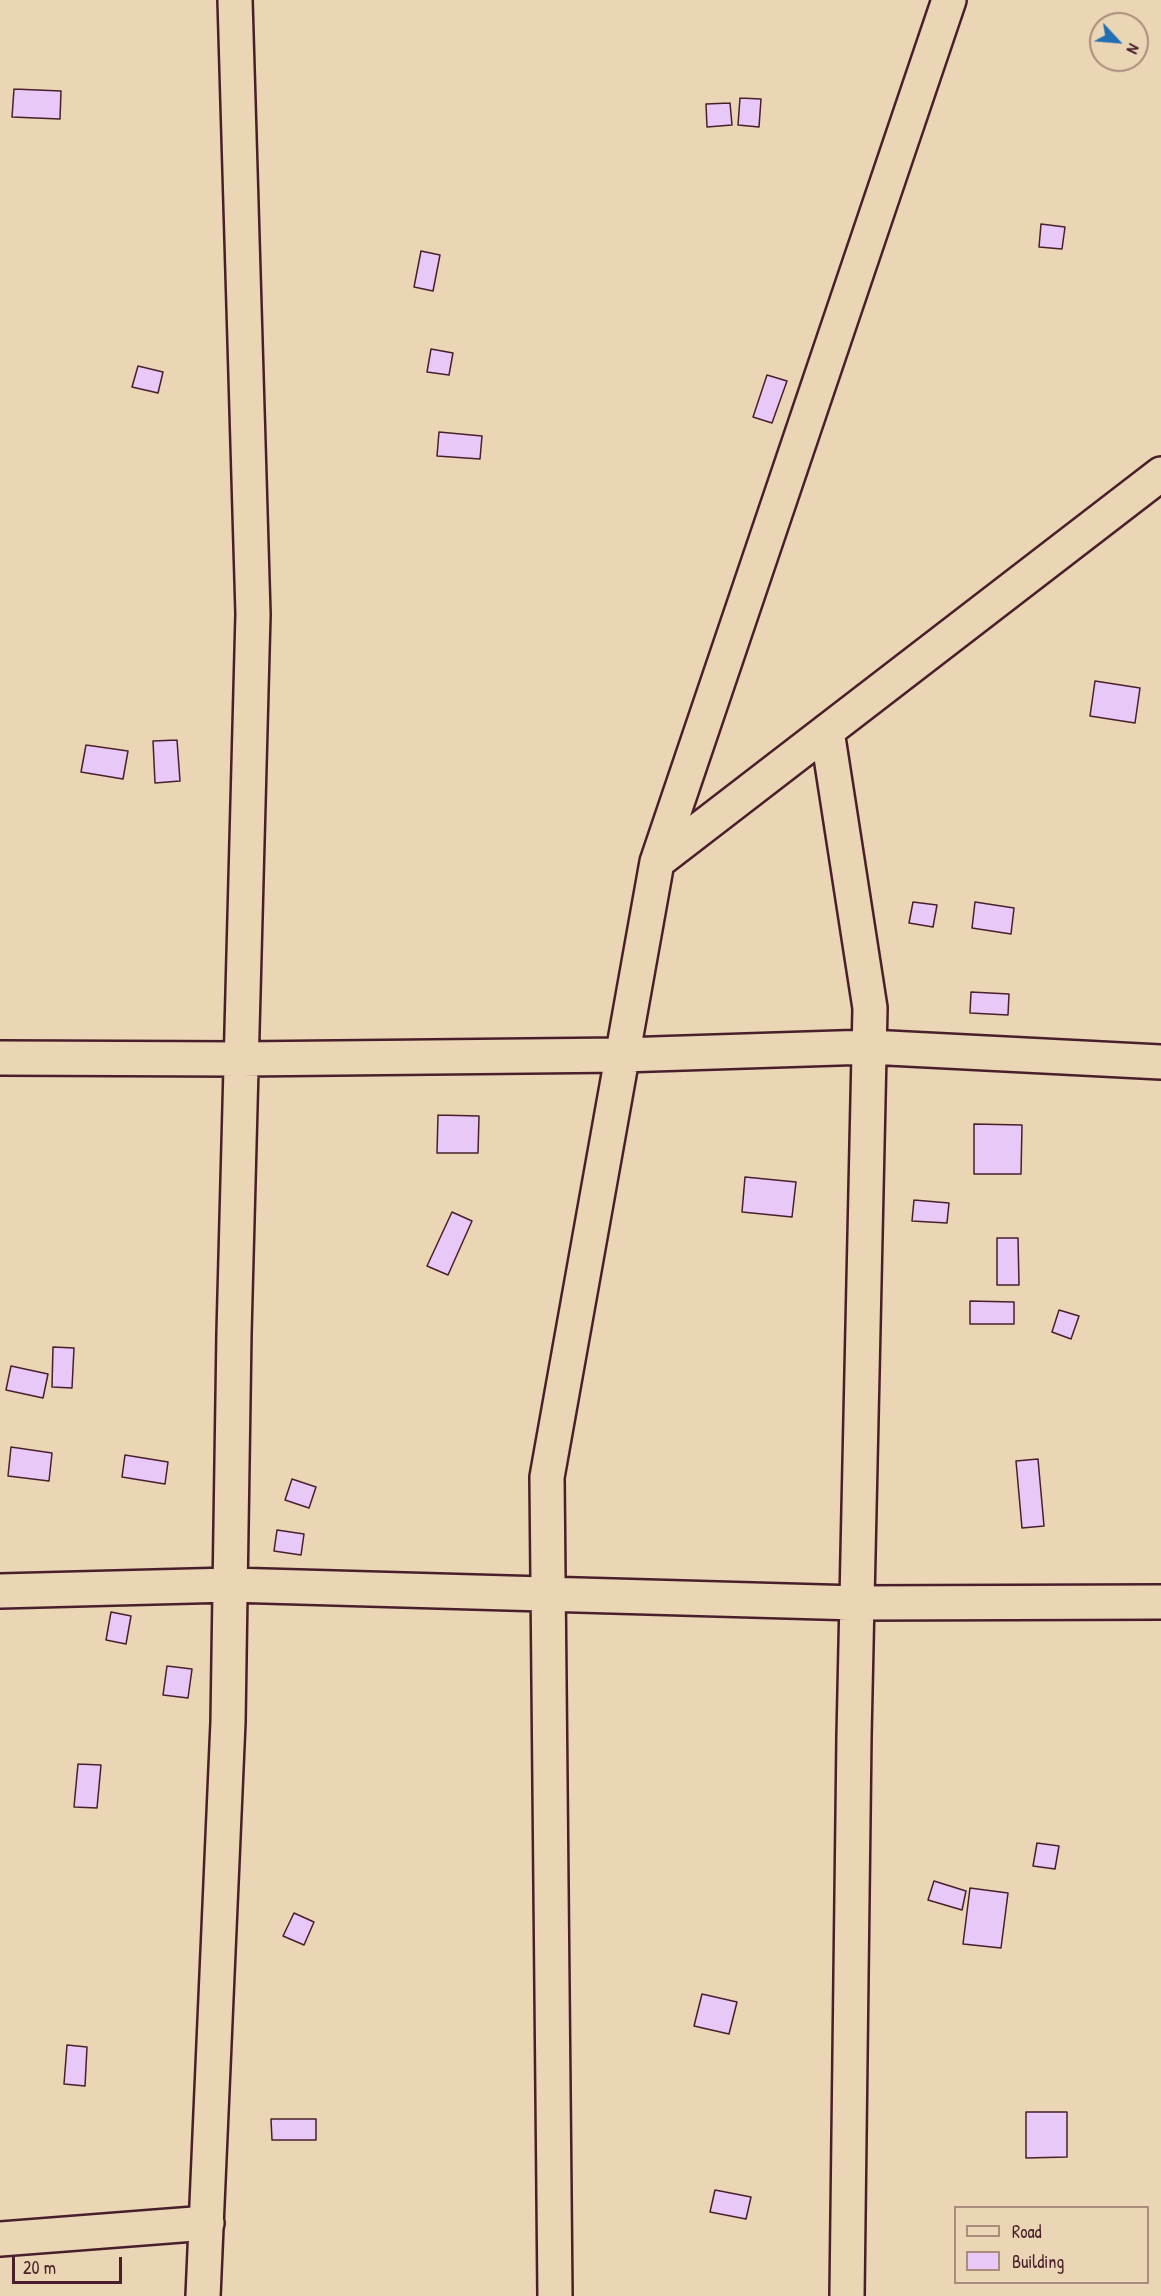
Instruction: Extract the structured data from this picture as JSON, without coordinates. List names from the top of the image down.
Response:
{
  "legend": ["Road", "Building"],
  "scale_bar": "20 m",
  "north": "bottom right"
}
